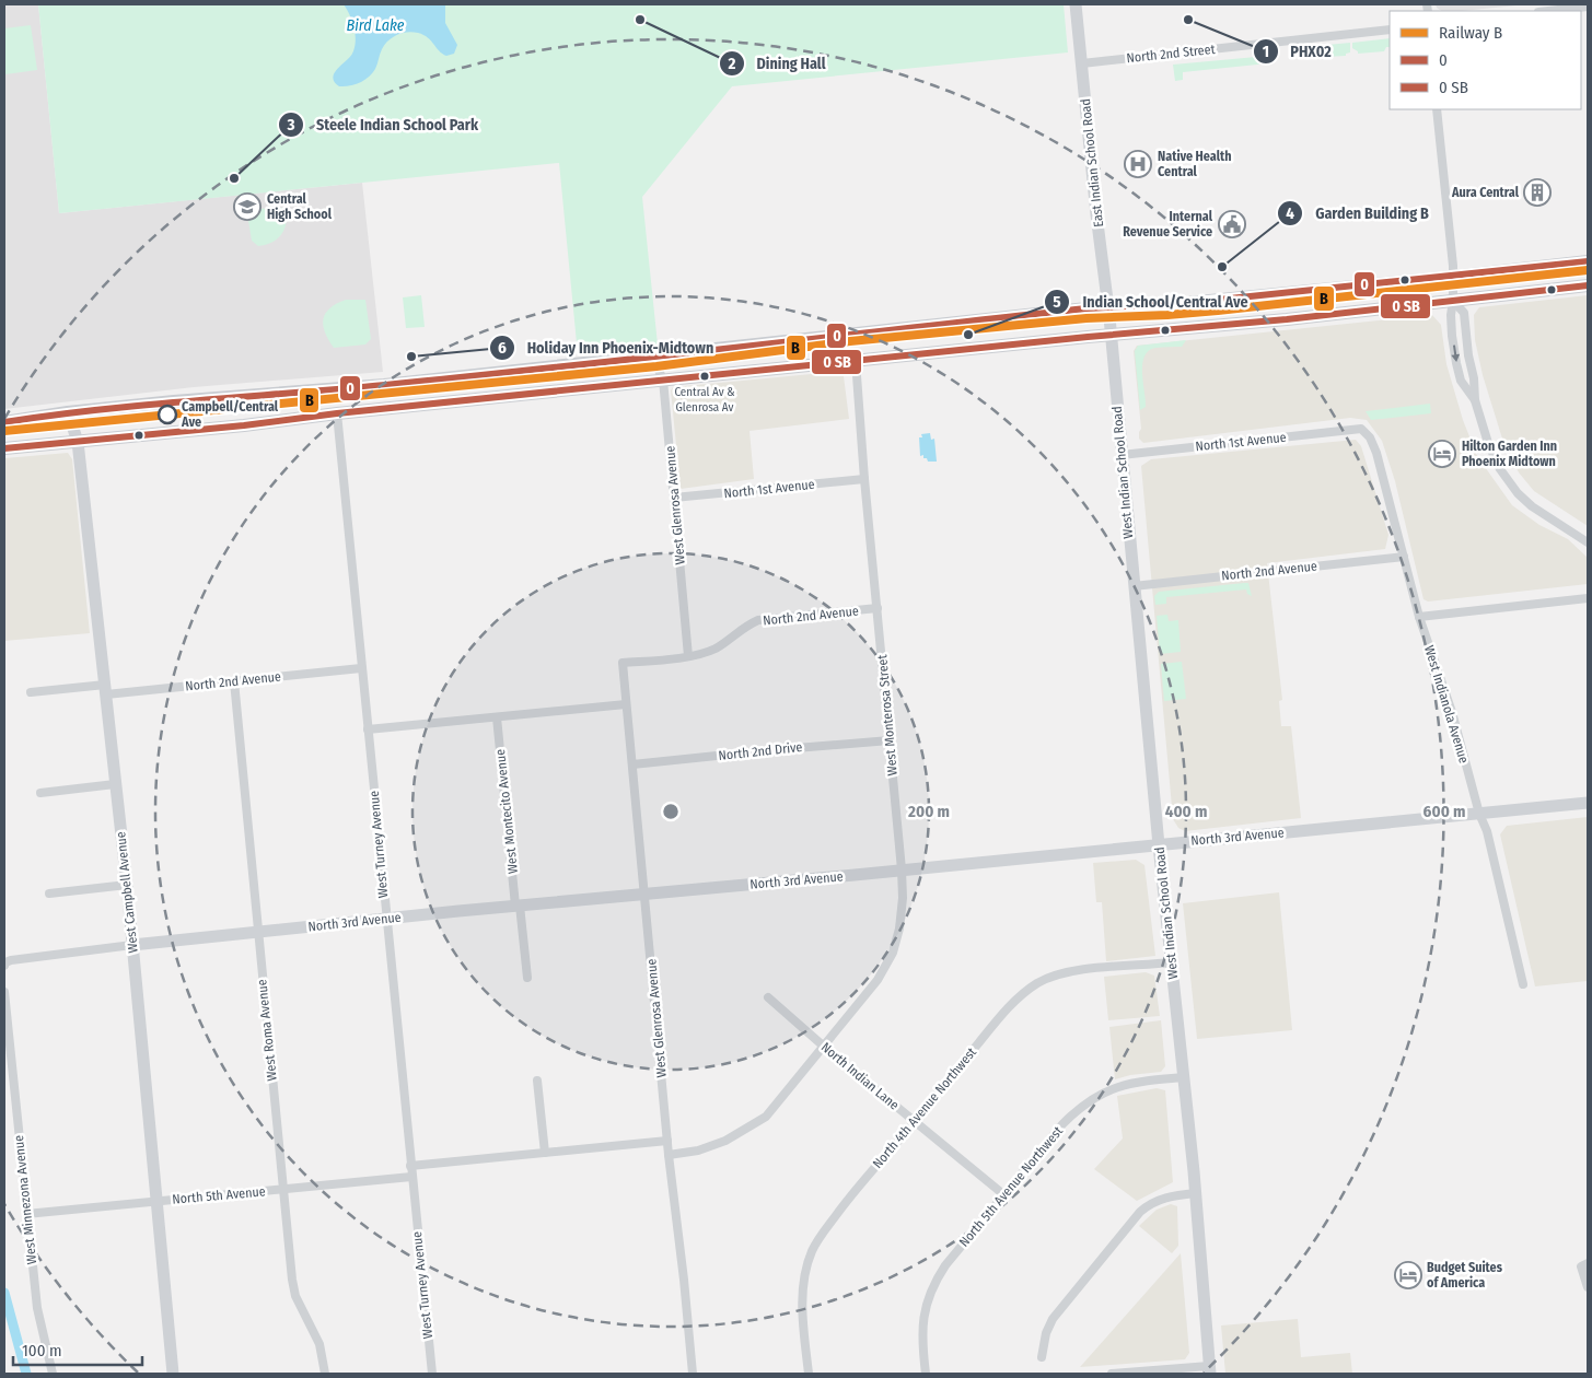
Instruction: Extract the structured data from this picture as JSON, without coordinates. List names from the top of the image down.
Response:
{
  "streets": {
    "street": [
      "North 2nd Street",
      "East Indian School Road",
      "North 1st Avenue",
      "West Indian School Road",
      "West Glenrosa Avenue",
      "North 2nd Avenue",
      "West Indianola Avenue",
      "West Monterosa Street",
      "North 2nd Drive",
      "West Montecito Avenue",
      "North 3rd Avenue",
      "West Turney Avenue",
      "West Campbell Avenue",
      "West Roma Avenue",
      "North Indian Lane",
      "North 4th Avenue Northwest",
      "North 5th Avenue Northwest",
      "North 5th Avenue",
      "West Minnezona Avenue"
    ]
  },
  "crossings": [
    ["North 2nd Street", "East Indian School Road"],
    ["East Indian School Road", "West Indian School Road"],
    ["North 1st Avenue", "West Indian School Road"],
    ["North 1st Avenue", "West Glenrosa Avenue"],
    ["North 1st Avenue", "West Indianola Avenue"],
    ["North 1st Avenue", "West Monterosa Street"],
    ["West Indian School Road", "North 2nd Avenue"],
    ["West Indian School Road", "North 3rd Avenue"],
    ["West Indian School Road", "North 4th Avenue Northwest"],
    ["West Indian School Road", "North 5th Avenue Northwest"],
    ["West Glenrosa Avenue", "North 2nd Avenue"],
    ["West Glenrosa Avenue", "West Monterosa Street"],
    ["West Glenrosa Avenue", "North 2nd Drive"],
    ["West Glenrosa Avenue", "North 3rd Avenue"],
    ["North 2nd Avenue", "West Indianola Avenue"],
    ["North 2nd Avenue", "West Monterosa Street"],
    ["North 2nd Avenue", "West Turney Avenue"],
    ["North 2nd Avenue", "West Campbell Avenue"],
    ["North 2nd Avenue", "West Roma Avenue"],
    ["West Indianola Avenue", "North 3rd Avenue"],
    ["West Monterosa Street", "North 2nd Drive"],
    ["West Monterosa Street", "North 3rd Avenue"],
    ["West Monterosa Street", "North Indian Lane"],
    ["West Montecito Avenue", "North 3rd Avenue"],
    ["North 3rd Avenue", "West Turney Avenue"],
    ["North 3rd Avenue", "West Campbell Avenue"],
    ["North 3rd Avenue", "West Roma Avenue"],
    ["West Turney Avenue", "North 5th Avenue"],
    ["West Campbell Avenue", "North 5th Avenue"],
    ["West Roma Avenue", "North 5th Avenue"],
    ["North Indian Lane", "North 4th Avenue Northwest"],
    ["North Indian Lane", "North 5th Avenue Northwest"],
    ["North 5th Avenue", "West Minnezona Avenue"]
  ],
  "water": ["Bird Lake"],
  "places": {
    "other": [
      "Dining Hall",
      "PHX02",
      "Steele Indian School Park",
      "Garden Building B",
      "Indian School/Central Ave",
      "Holiday Inn Phoenix-Midtown",
      "Central Av & Glenrosa Av",
      "Campbell/Central Ave"
    ],
    "hospital": ["Native Health Central"],
    "building": ["Aura Central"],
    "school or university": ["Central High School"],
    "public building": ["Internal Revenue Service"],
    "hotel": ["Hilton Garden Inn Phoenix Midtown", "Budget Suites of America"]
  },
  "lines": ["transit line 0", "rail line B"],
  "legend": ["Railway B", "0", "0 SB"],
  "scale_bar": "100 m",
  "rings": ["200 m", "400 m", "600 m"]
}
